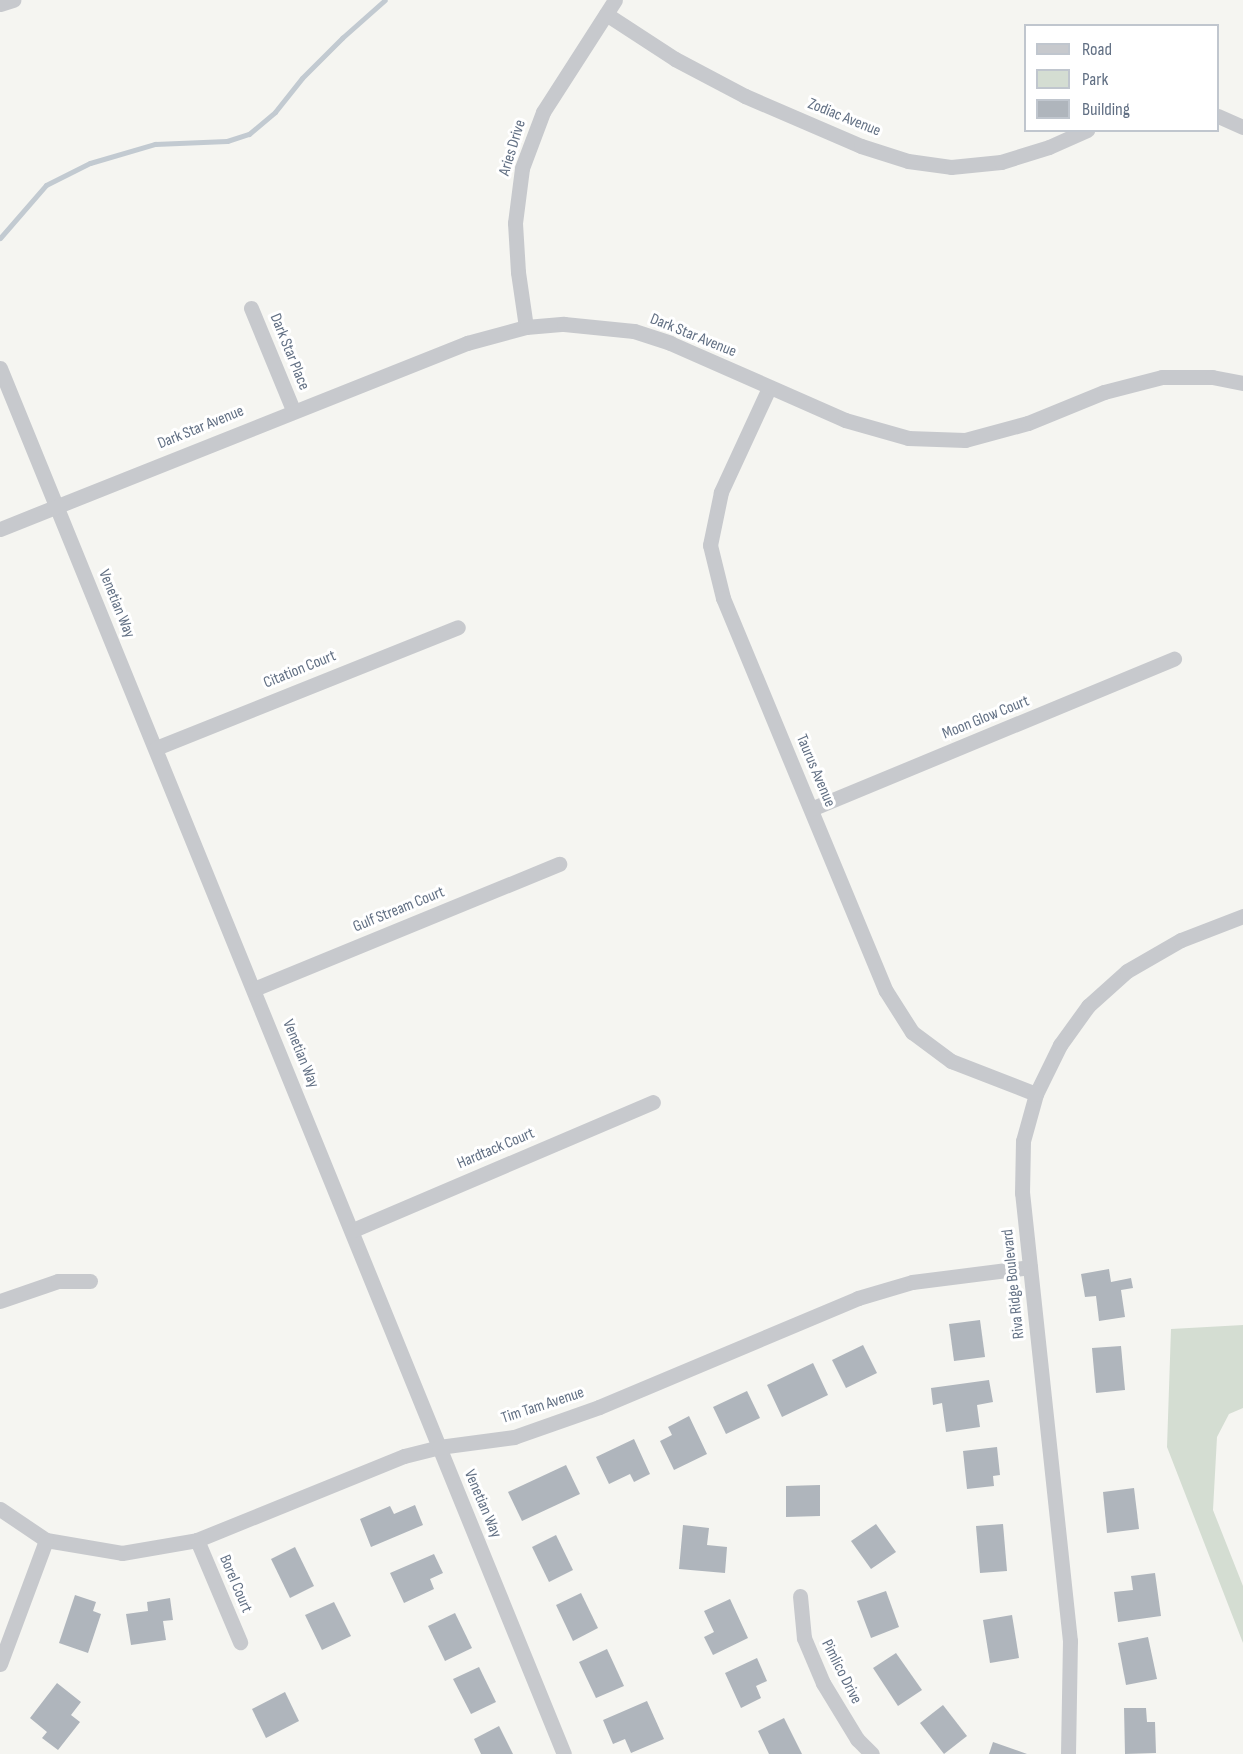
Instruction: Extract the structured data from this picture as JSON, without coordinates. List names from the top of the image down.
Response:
{
  "streets": {
    "street": [
      "Zodiac Avenue",
      "Aries Drive",
      "Dark Star Avenue",
      "Dark Star Place",
      "Venetian Way",
      "Citation Court",
      "Moon Glow Court",
      "Taurus Avenue",
      "Gulf Stream Court",
      "Hardtack Court",
      "Riva Ridge Boulevard",
      "Tim Tam Avenue",
      "Borel Court",
      "Pimlico Drive"
    ]
  },
  "crossings": [
    ["Zodiac Avenue", "Aries Drive"],
    ["Aries Drive", "Dark Star Avenue"],
    ["Dark Star Avenue", "Dark Star Place"],
    ["Dark Star Avenue", "Venetian Way"],
    ["Dark Star Avenue", "Taurus Avenue"],
    ["Venetian Way", "Citation Court"],
    ["Venetian Way", "Gulf Stream Court"],
    ["Venetian Way", "Hardtack Court"],
    ["Venetian Way", "Tim Tam Avenue"],
    ["Moon Glow Court", "Taurus Avenue"],
    ["Taurus Avenue", "Riva Ridge Boulevard"],
    ["Riva Ridge Boulevard", "Tim Tam Avenue"],
    ["Tim Tam Avenue", "Borel Court"]
  ],
  "legend": ["Road", "Park", "Building"]
}
